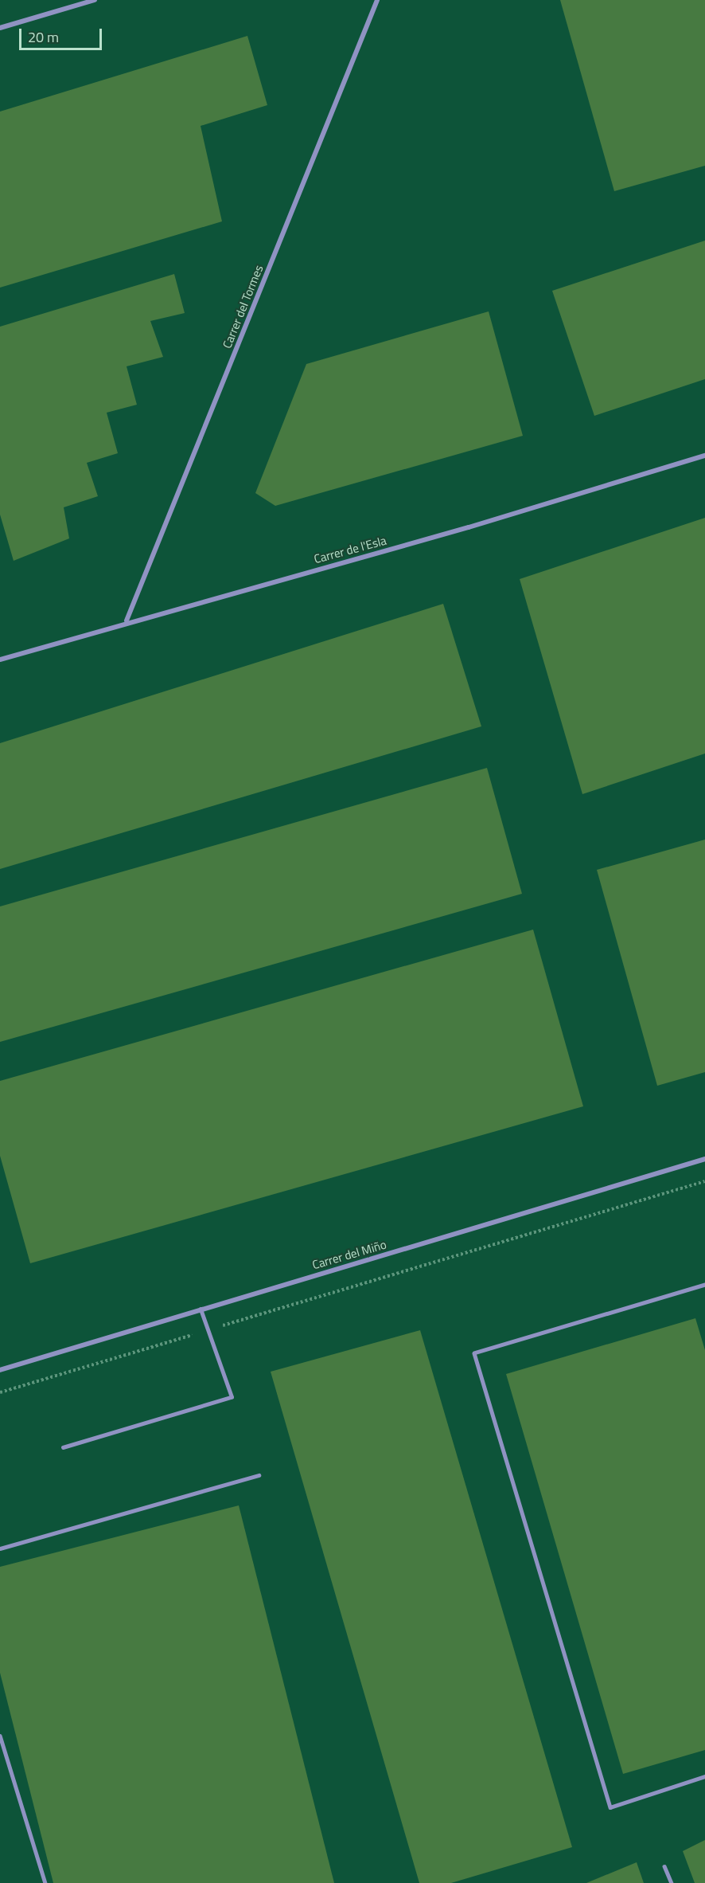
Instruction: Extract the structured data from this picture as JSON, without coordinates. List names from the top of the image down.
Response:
{
  "streets": {
    "street": ["Carrer del Tormes", "Carrer de l'Esla", "Carrer del Miño"]
  },
  "crossings": [
    ["Carrer del Tormes", "Carrer de l'Esla"]
  ],
  "scale_bar": "20 m"
}
